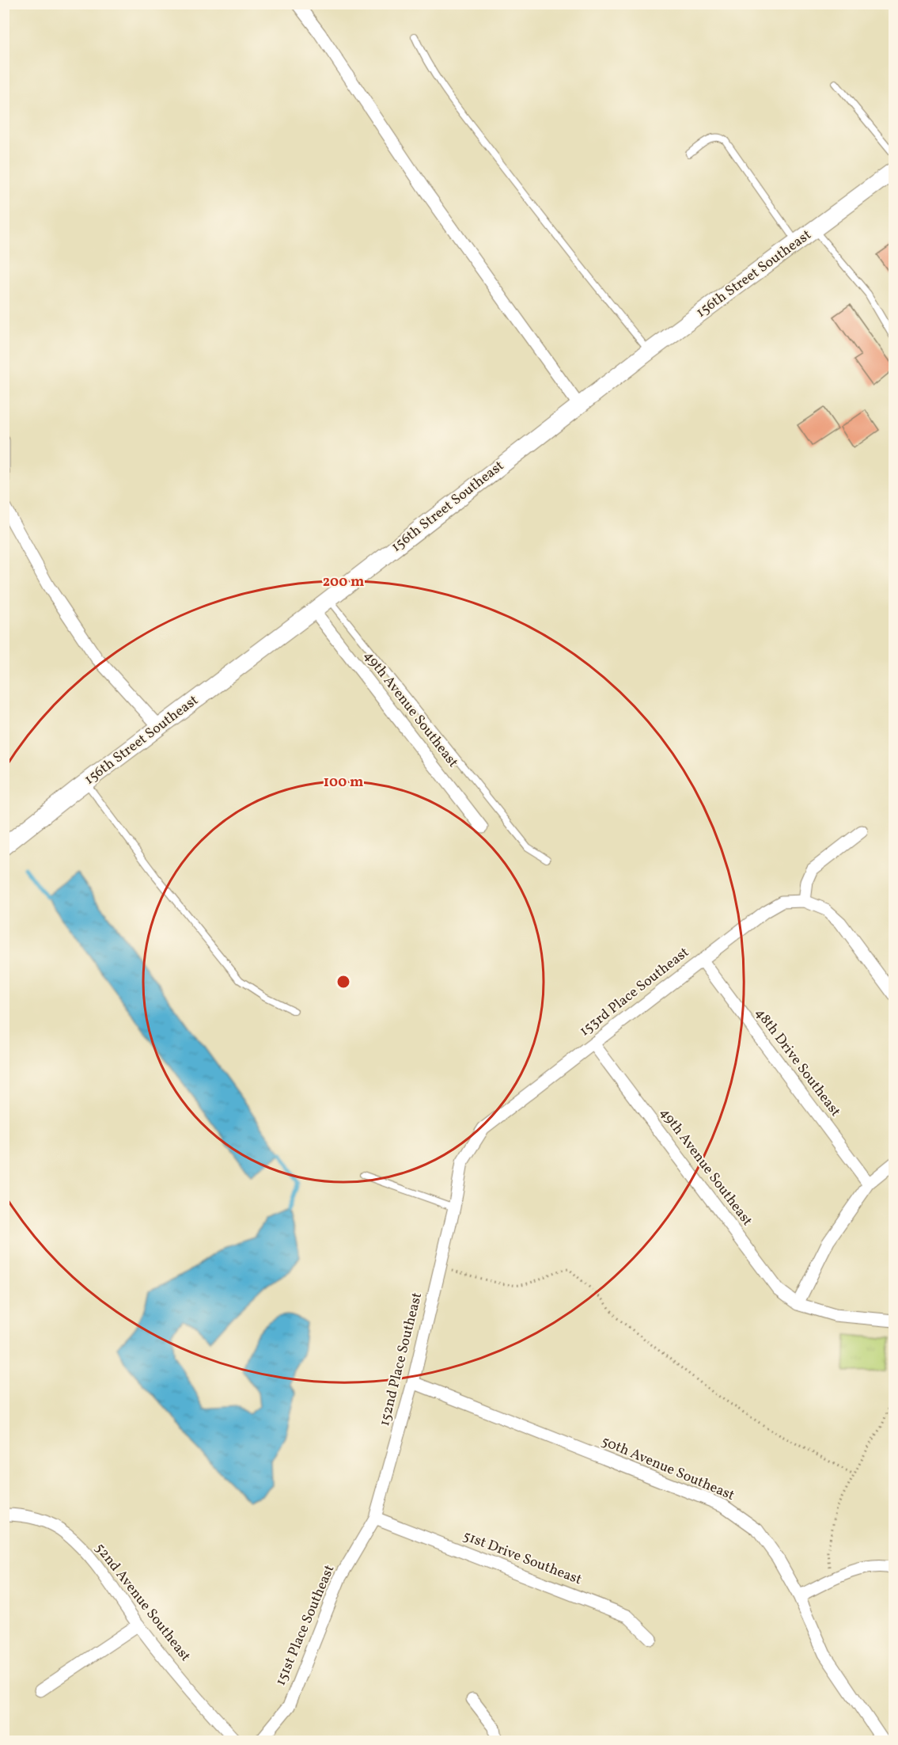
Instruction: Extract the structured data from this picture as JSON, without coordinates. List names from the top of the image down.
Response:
{
  "streets": {
    "street": [
      "156th Street Southeast",
      "49th Avenue Southeast",
      "153rd Place Southeast",
      "48th Drive Southeast",
      "152nd Place Southeast",
      "50th Avenue Southeast",
      "51st Drive Southeast",
      "52nd Avenue Southeast",
      "151st Place Southeast"
    ]
  },
  "crossings": [
    ["156th Street Southeast", "49th Avenue Southeast"],
    ["49th Avenue Southeast", "153rd Place Southeast"],
    ["153rd Place Southeast", "48th Drive Southeast"],
    ["153rd Place Southeast", "152nd Place Southeast"],
    ["152nd Place Southeast", "50th Avenue Southeast"],
    ["152nd Place Southeast", "51st Drive Southeast"],
    ["152nd Place Southeast", "151st Place Southeast"],
    ["51st Drive Southeast", "151st Place Southeast"]
  ],
  "rings": ["200 m", "100 m"]
}
